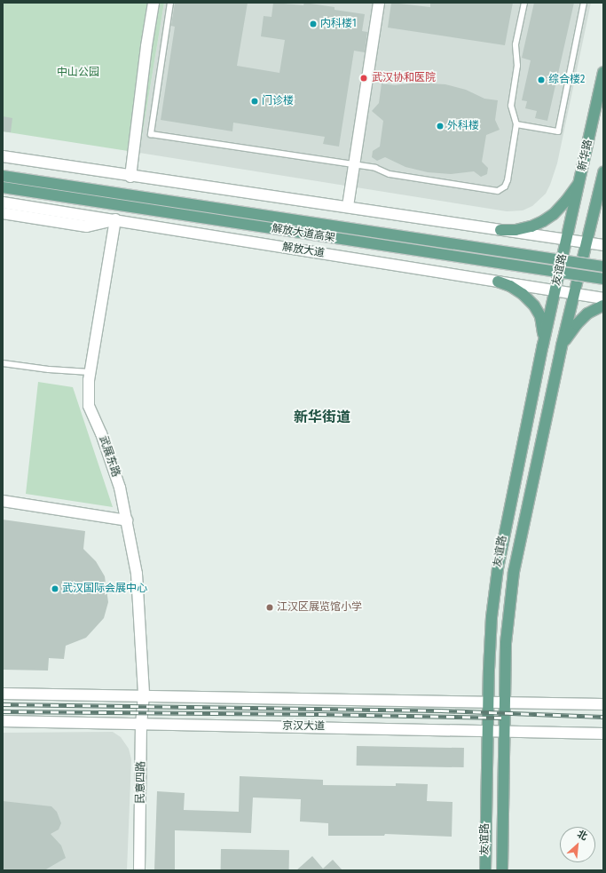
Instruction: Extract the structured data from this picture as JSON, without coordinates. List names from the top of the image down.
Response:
{
  "streets": {
    "main road": [
      "新华路",
      "解放大道高架",
      "解放大道",
      "友谊路",
      "武展东路",
      "京汉大道",
      "民意四路"
    ]
  },
  "crossings": [
    ["新华路", "友谊路"],
    ["解放大道", "友谊路"],
    ["解放大道", "武展东路"],
    ["友谊路", "京汉大道"],
    ["武展东路", "民意四路"],
    ["京汉大道", "民意四路"]
  ],
  "districts": ["新华街道"],
  "parks": ["中山公园"],
  "places": [
    "内科楼1",
    "武汉协和医院",
    "综合楼2",
    "门诊楼",
    "外科楼",
    "武汉国际会展中心",
    "江汉区展览馆小学"
  ],
  "north": "top right"
}
